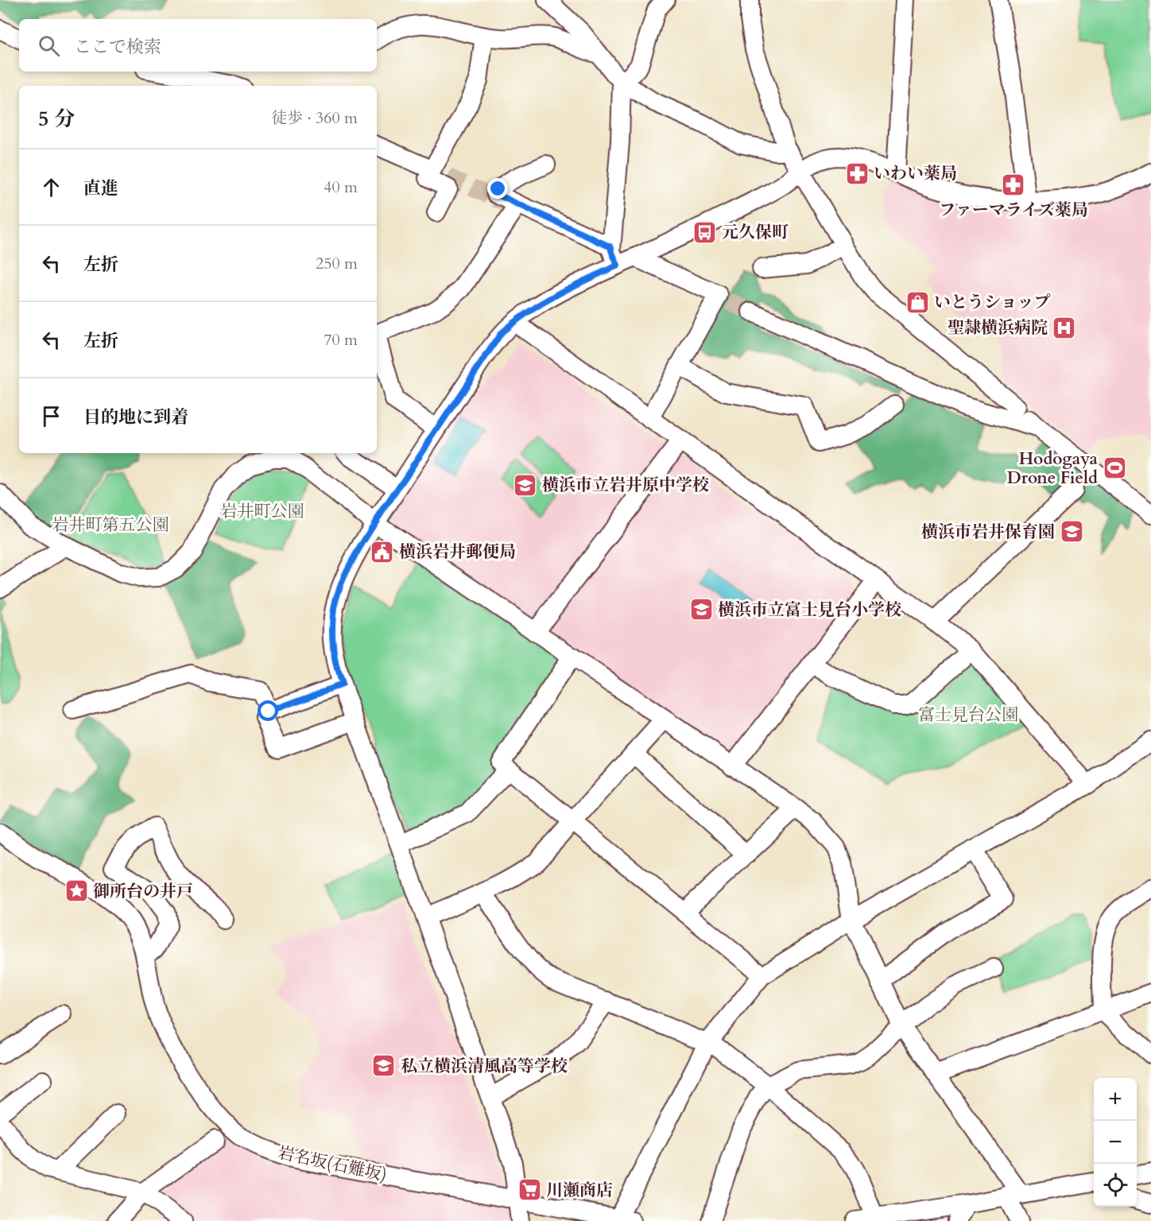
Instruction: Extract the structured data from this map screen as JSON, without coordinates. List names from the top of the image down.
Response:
{
  "streets": {
    "street": ["岩名坂(石難坂)"]
  },
  "parks": ["岩井町公園", "岩井町第五公園", "富士見台公園"],
  "places": {
    "pharmacy": ["いわい薬局", "ファーマライズ薬局"],
    "bus stop": ["元久保町"],
    "shop": ["いとうショップ"],
    "hospital": ["聖隷横浜病院"],
    "sports": ["Hodogaya Drone Field"],
    "school or university": [
      "横浜市立岩井原中学校",
      "横浜市岩井保育園",
      "横浜市立富士見台小学校",
      "私立横浜清風高等学校"
    ],
    "public building": ["横浜岩井郵便局"],
    "place": ["御所台の井戸"],
    "supermarket": ["川瀬商店"]
  },
  "page": {
    "search": "ここで検索",
    "heading": ["5 分", "徒歩 · 360 m"],
    "list": [
      ["直進", "40 m"],
      ["左折", "250 m"],
      ["左折", "70 m"],
      "目的地に到着"
    ],
    "map_buttons": ["+", "−"]
  }
}
